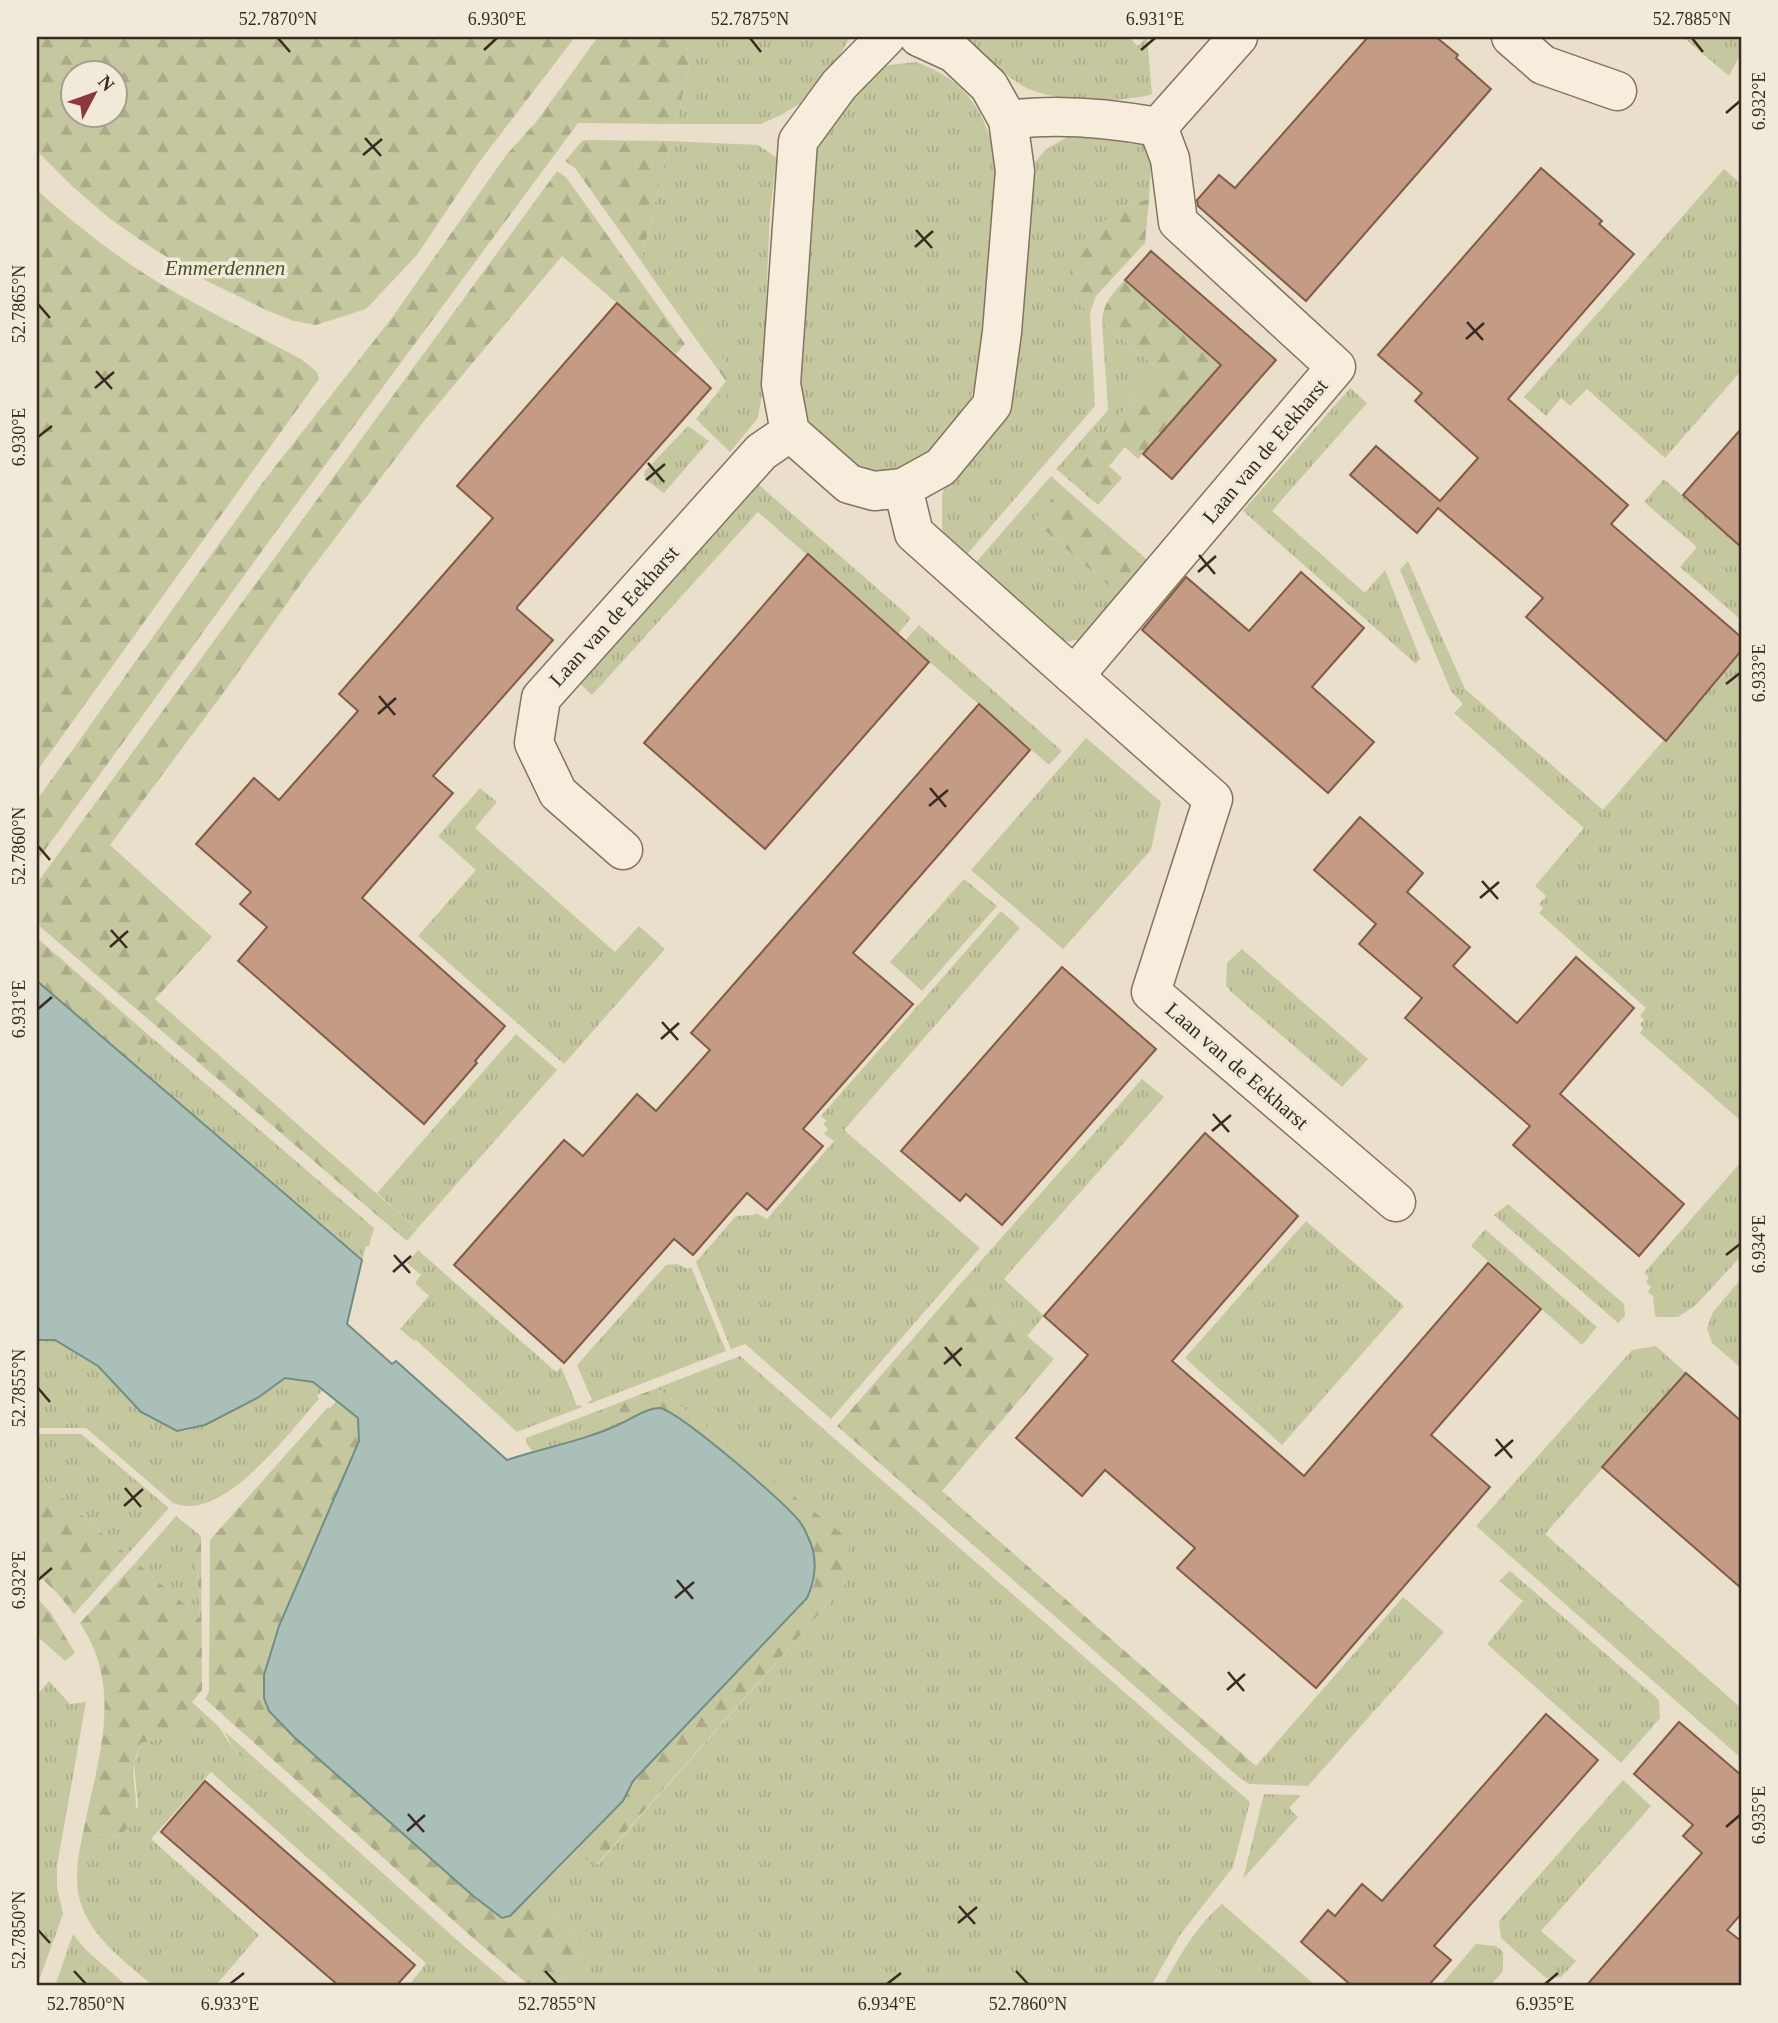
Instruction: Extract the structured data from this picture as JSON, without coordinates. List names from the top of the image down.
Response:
{
  "streets": {
    "street": ["Laan van de Eekharst"]
  },
  "parks": ["Emmerdennen"],
  "north": "top right",
  "coordinates": [
    "52.7870°N",
    "6.930°E",
    "52.7875°N",
    "6.931°E",
    "52.7885°N",
    "6.932°E",
    "52.7865°N",
    "6.933°E",
    "52.7860°N",
    "6.934°E",
    "52.7855°N",
    "6.935°E",
    "52.7850°N"
  ]
}
